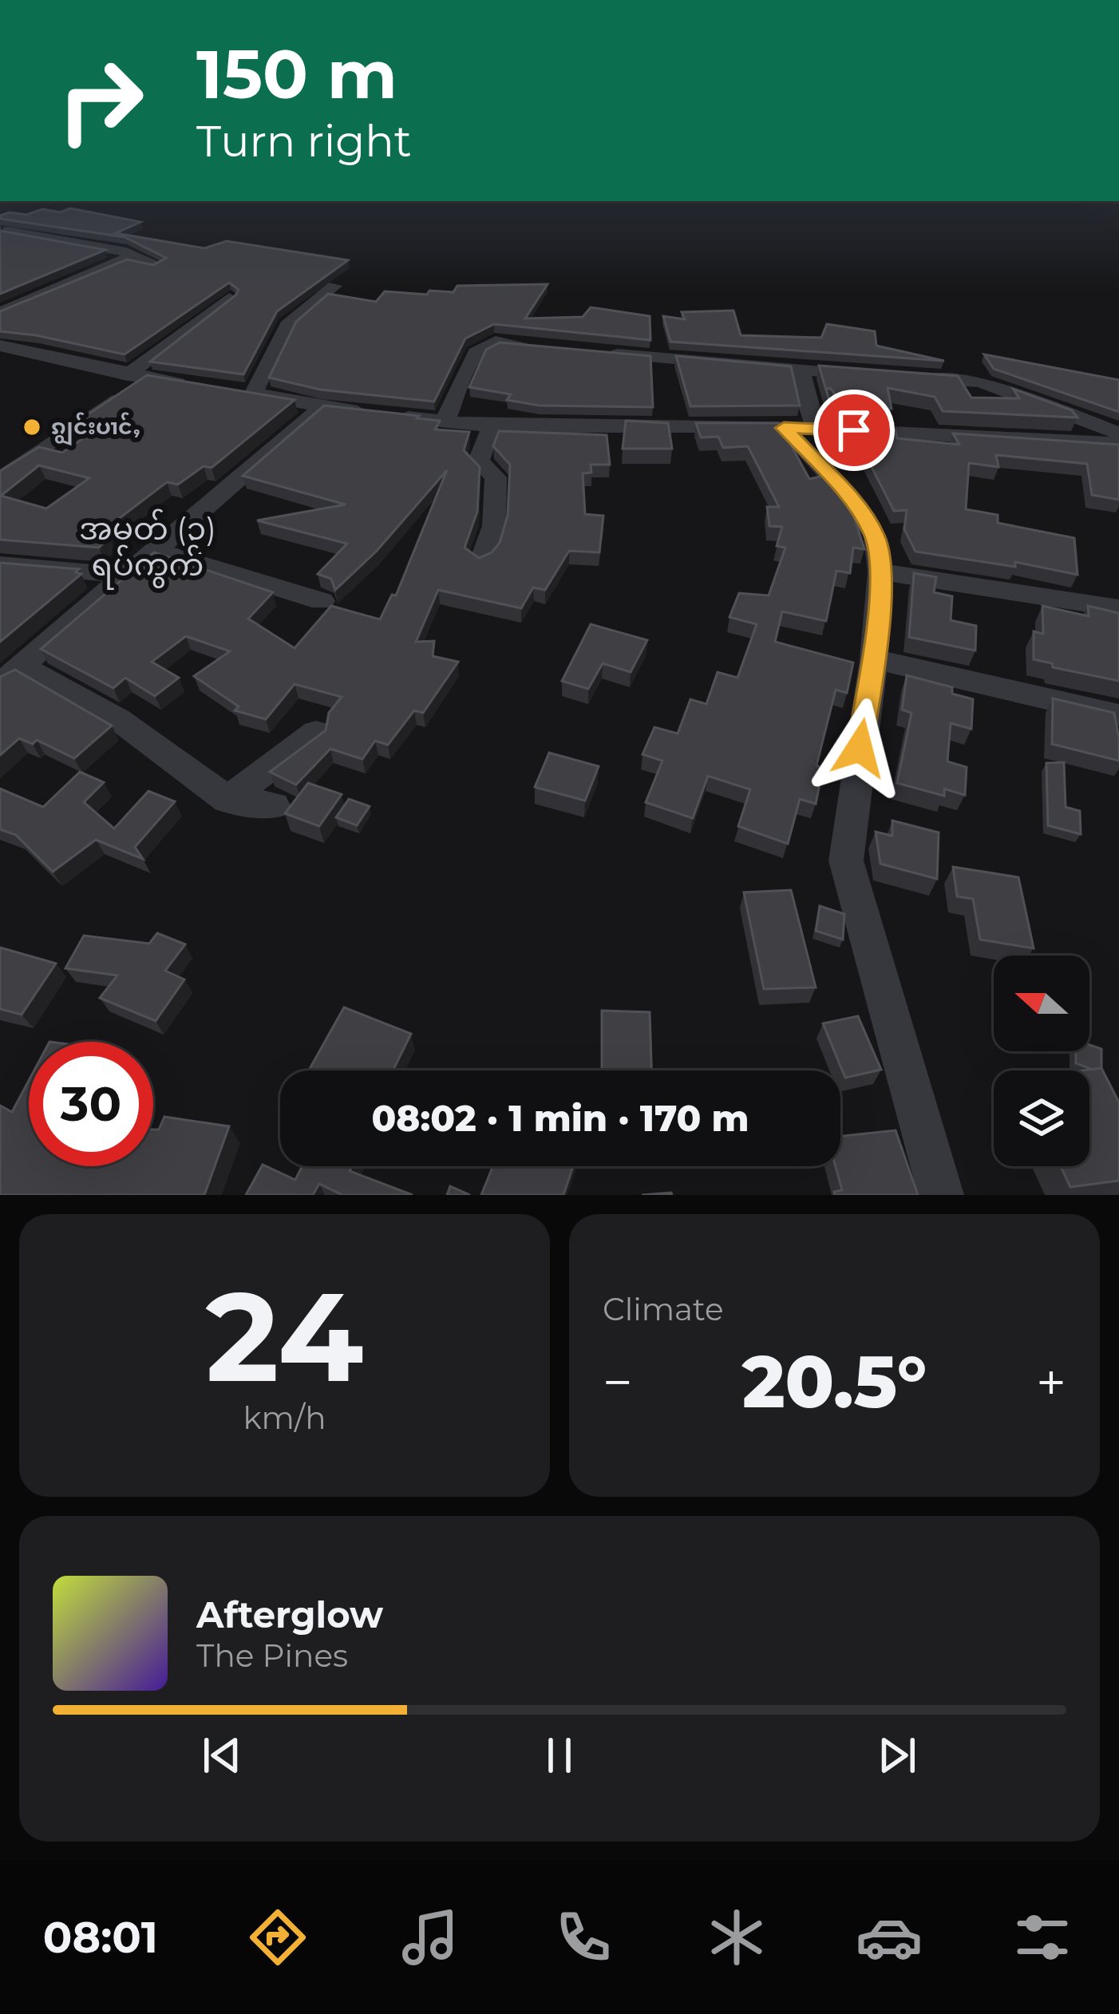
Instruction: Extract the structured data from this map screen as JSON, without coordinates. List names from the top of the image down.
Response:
{
  "districts": ["အမှတ် (၃) ရပ်ကွက်"],
  "places": ["ၵျွင်းပၢင်ႇ"],
  "north": "left",
  "page": {
    "turn": ["150 m", "Turn right"],
    "limit": "30",
    "trip": "08:02 · 1 min · 170 m",
    "tile": [
      ["24", "km/h"],
      "Climate"
    ],
    "heat": ["−", "20.5°", "+"],
    "song": ["Afterglow", "The Pines"],
    "tabs": "08:01"
  }
}
